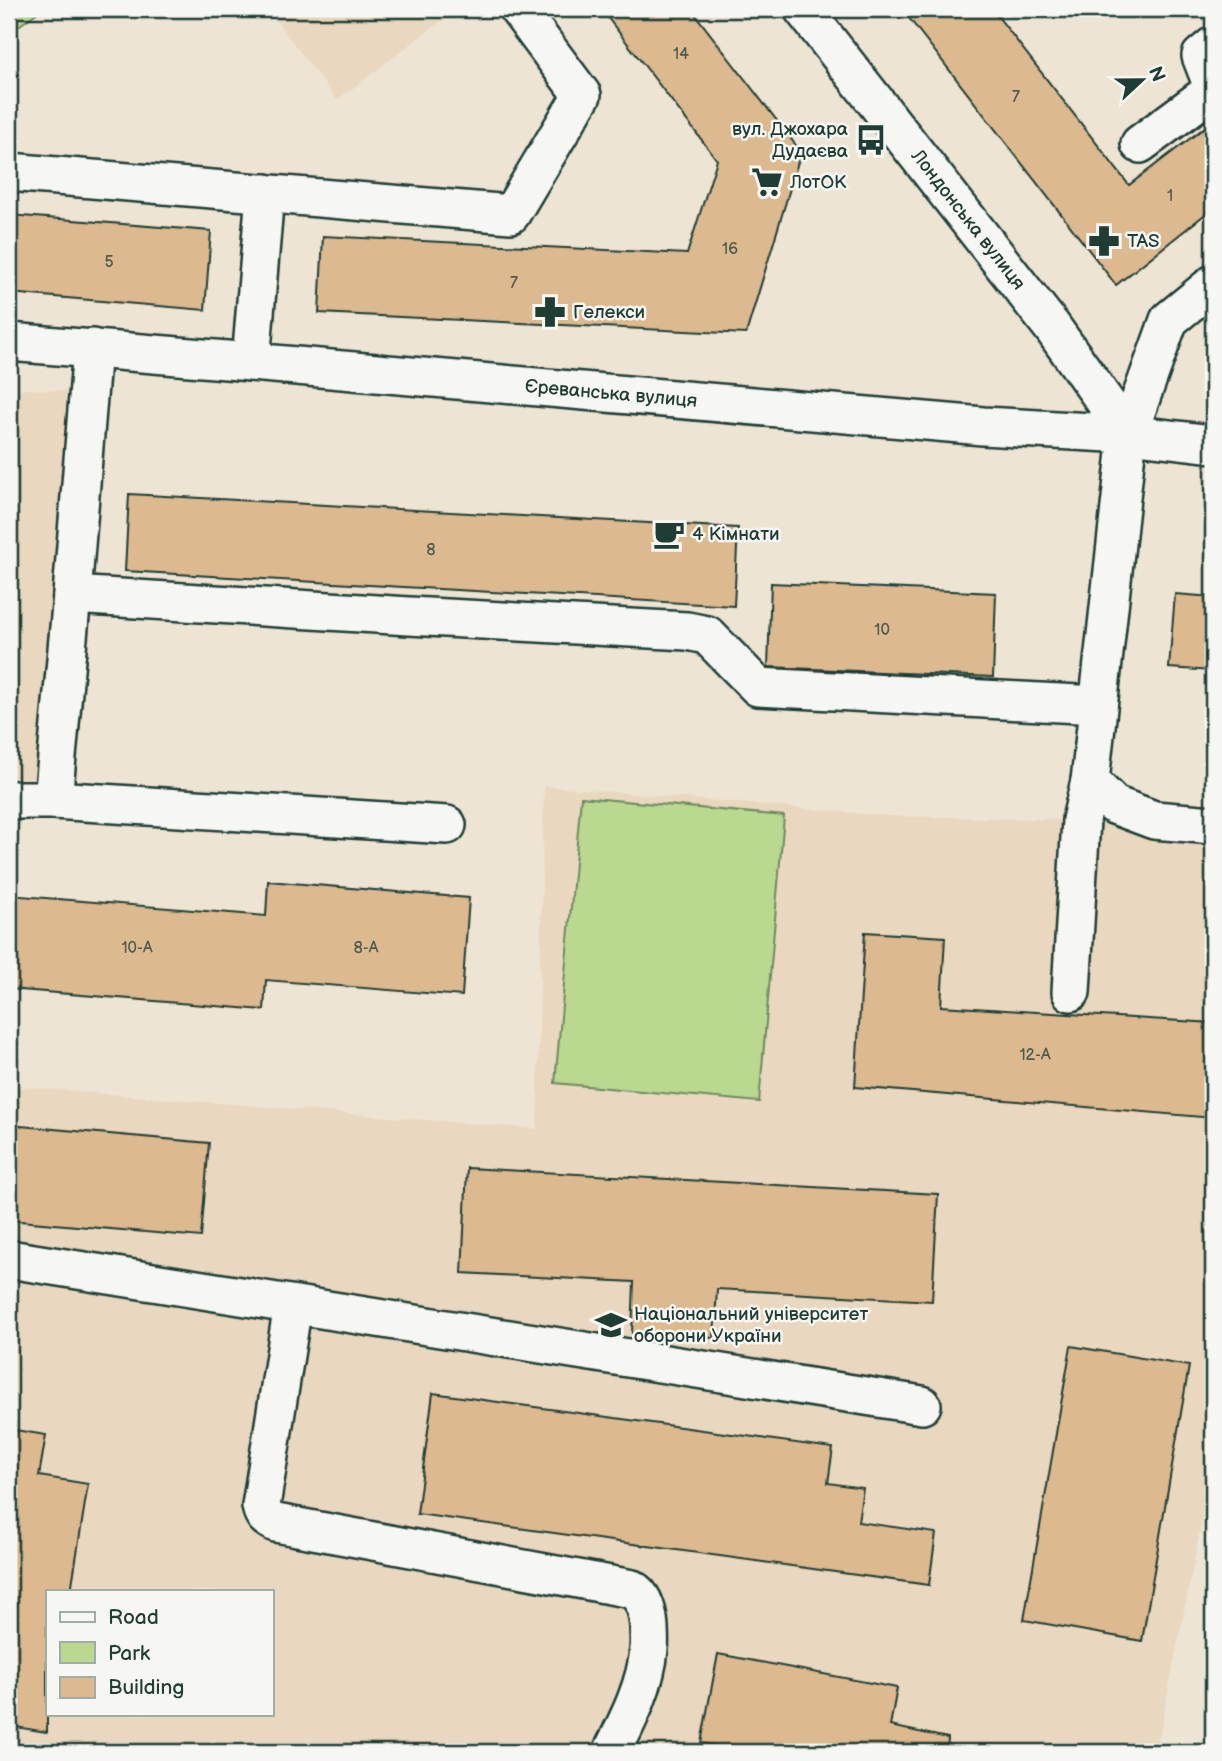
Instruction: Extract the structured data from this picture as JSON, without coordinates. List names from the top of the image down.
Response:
{
  "streets": {
    "street": ["Лондонська вулиця", "Єреванська вулиця"]
  },
  "crossings": [
    ["Лондонська вулиця", "Єреванська вулиця"]
  ],
  "places": {
    "bus stop": ["вул. Джохара Дудаєва"],
    "supermarket": ["ЛотОК"],
    "pharmacy": ["TAS", "Гелекси"],
    "cafe": ["4 Кімнати"],
    "school or university": ["Національний університет оборони України"]
  },
  "house_numbers": [
    "14",
    "7",
    "1",
    "16",
    "5",
    "7",
    "8",
    "10",
    "10-А",
    "8-А",
    "12-А"
  ],
  "legend": ["Road", "Park", "Building"],
  "north": "right"
}
